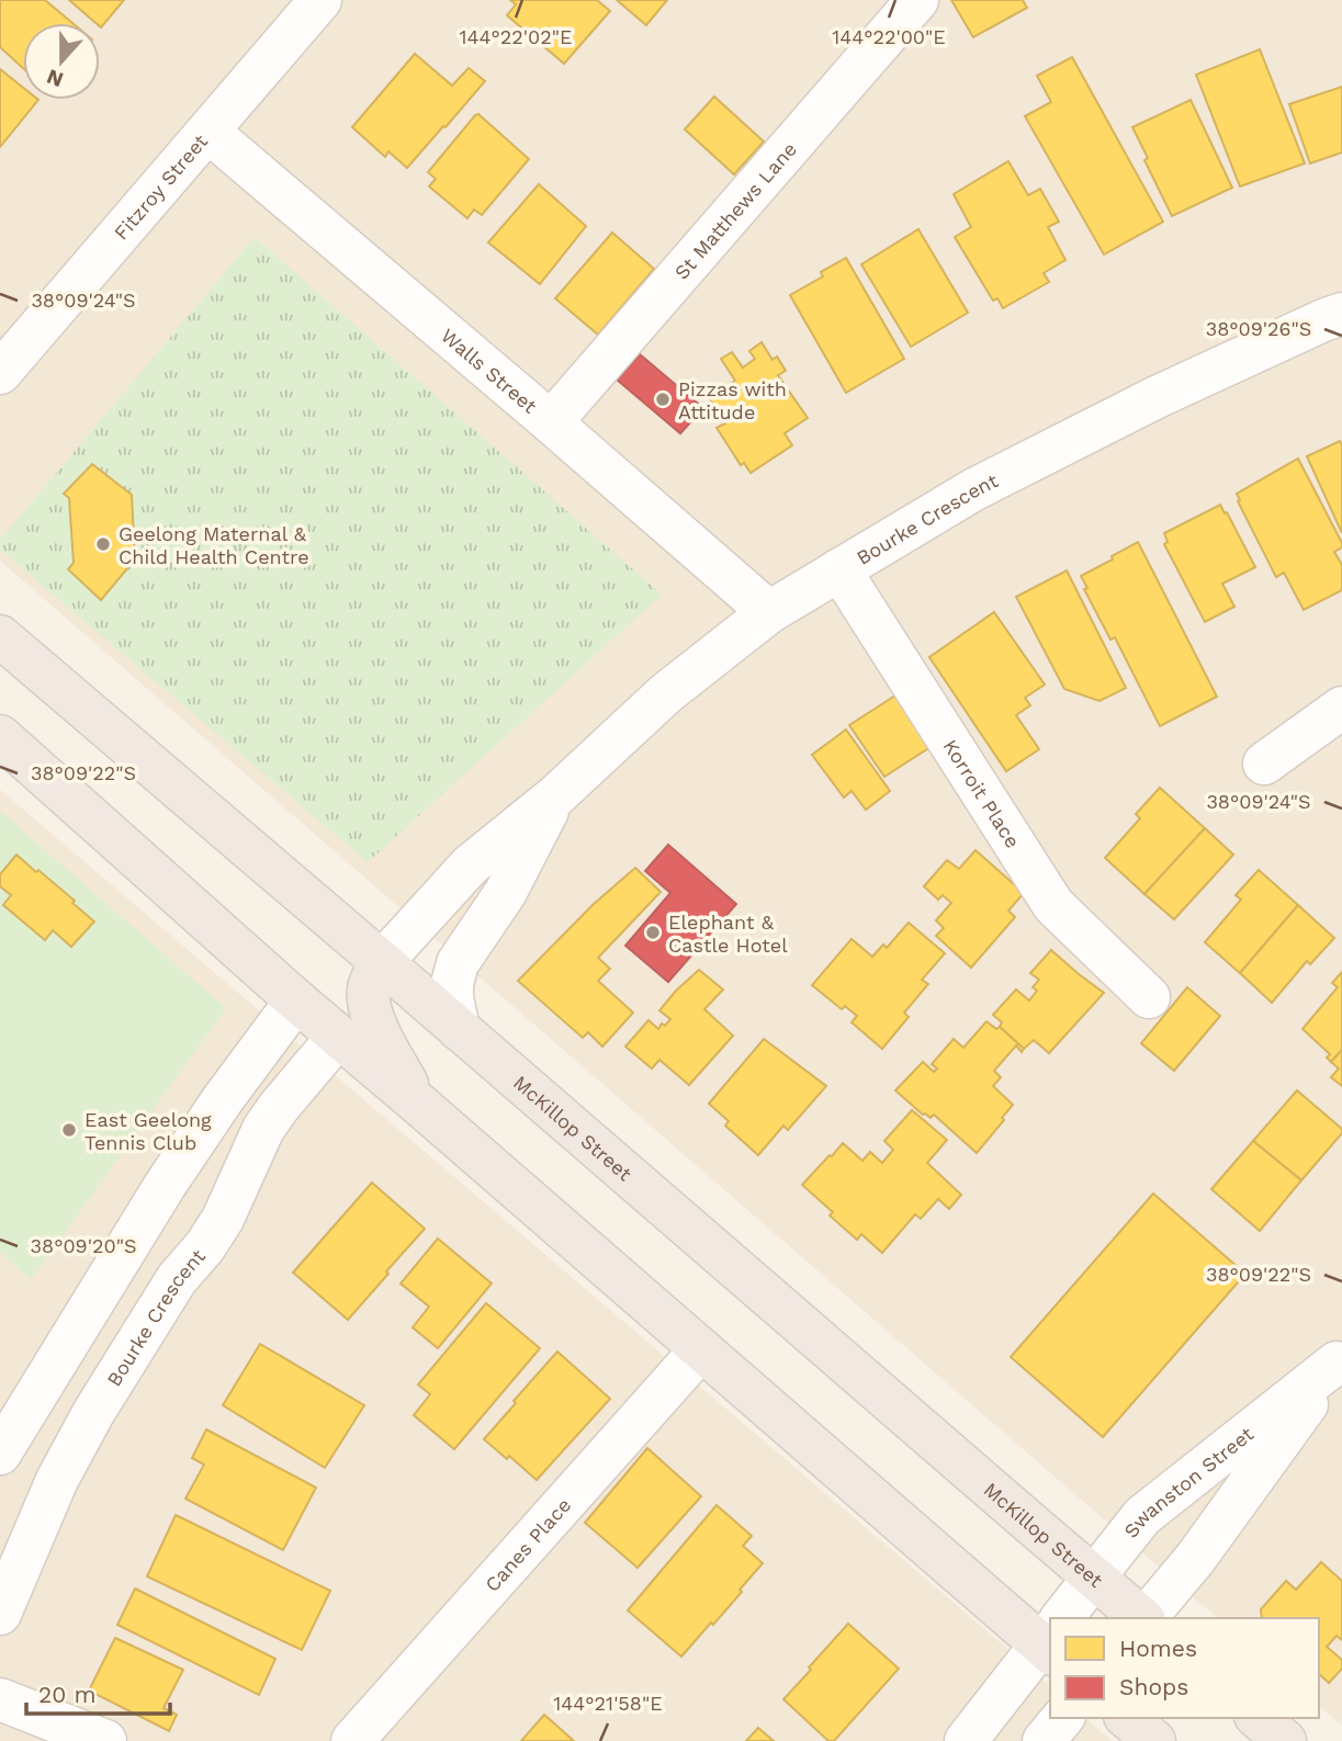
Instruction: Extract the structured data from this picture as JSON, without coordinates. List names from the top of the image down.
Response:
{
  "streets": {
    "highway": ["McKillop Street"],
    "street": [
      "Fitzroy Street",
      "St Matthews Lane",
      "Walls Street",
      "Bourke Crescent",
      "Korroit Place",
      "Swanston Street",
      "Canes Place"
    ]
  },
  "crossings": [
    ["Fitzroy Street", "Walls Street"],
    ["St Matthews Lane", "Walls Street"],
    ["Walls Street", "Bourke Crescent"],
    ["Bourke Crescent", "Korroit Place"],
    ["Bourke Crescent", "McKillop Street"],
    ["McKillop Street", "Swanston Street"]
  ],
  "places": [
    "Pizzas with Attitude",
    "Geelong Maternal & Child Health Centre",
    "Elephant & Castle Hotel",
    "East Geelong Tennis Club"
  ],
  "legend": ["Homes", "Shops"],
  "scale_bar": "20 m",
  "north": "bottom",
  "coordinates": [
    "144°22'02\"E",
    "144°22'00\"E",
    "38°09'24\"S",
    "38°09'26\"S",
    "38°09'22\"S",
    "38°09'20\"S",
    "144°21'58\"E"
  ]
}
